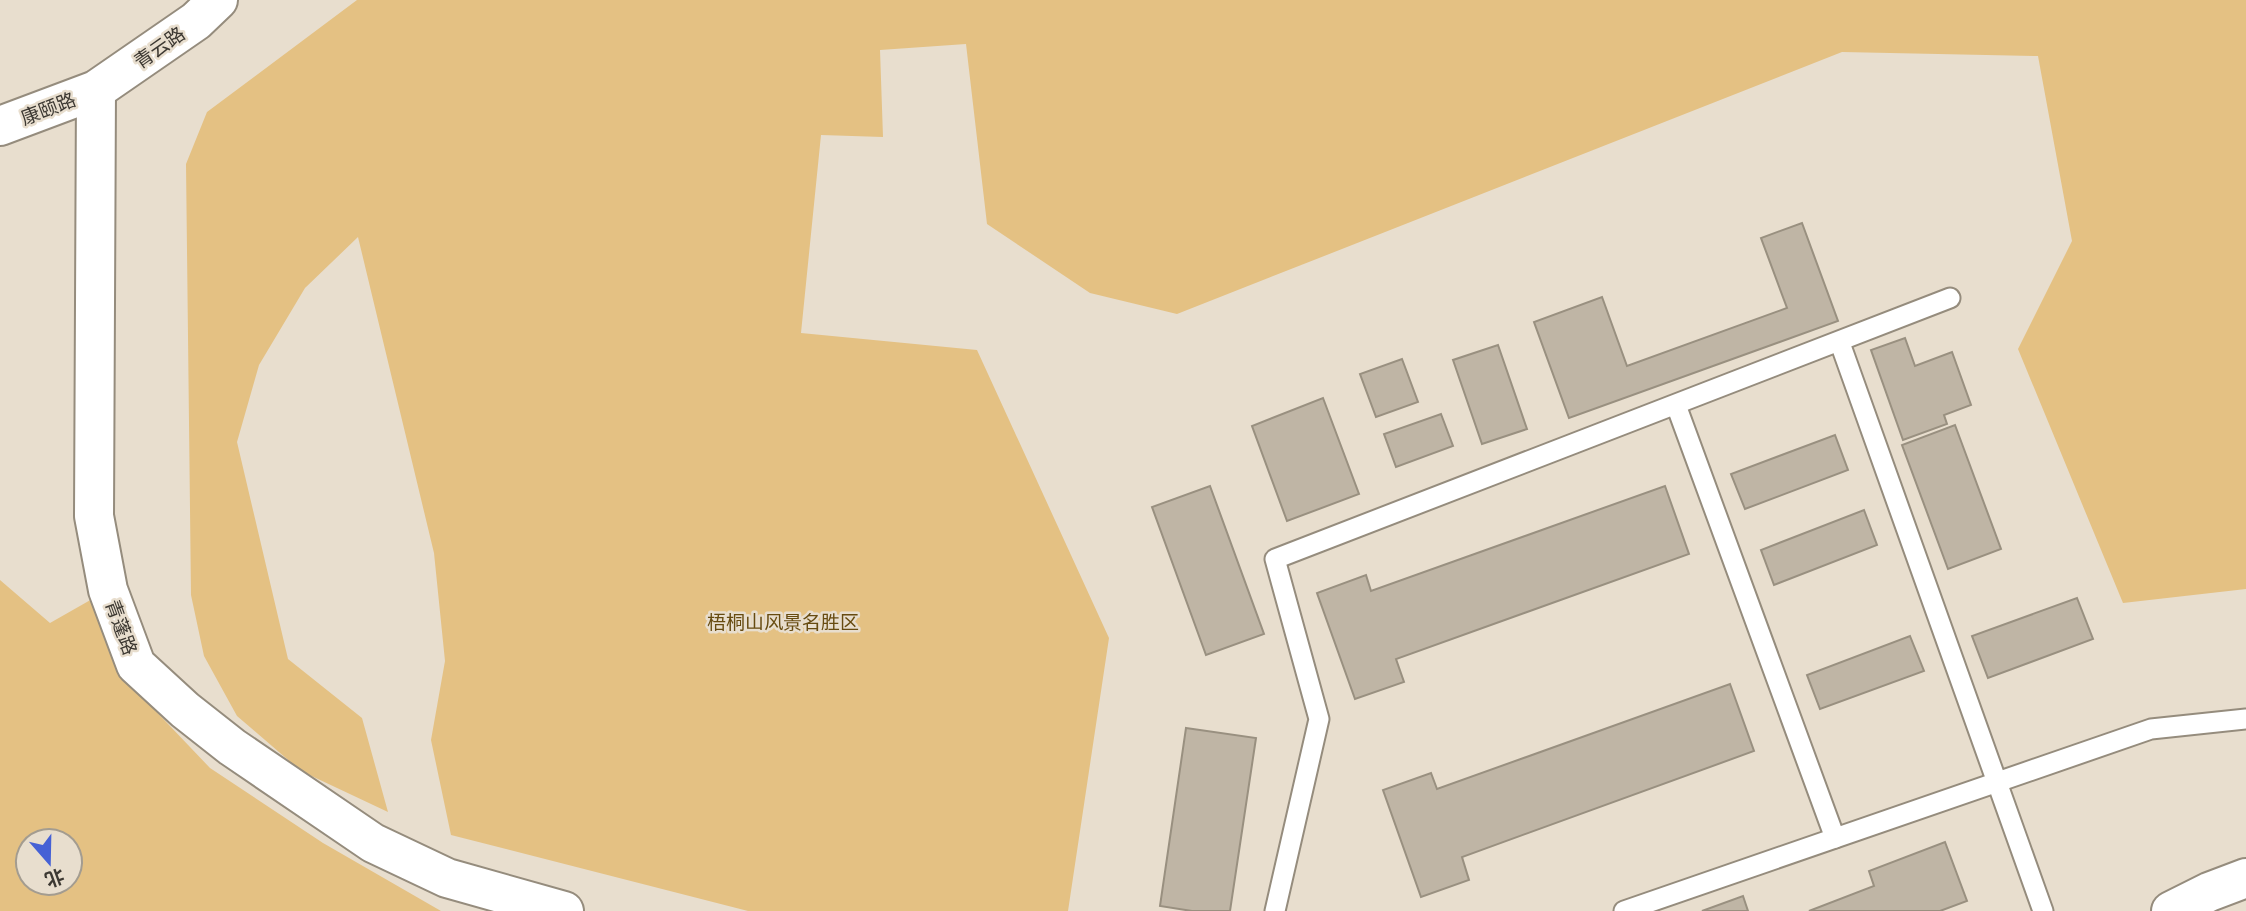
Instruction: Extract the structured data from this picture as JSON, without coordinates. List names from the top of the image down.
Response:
{
  "streets": {
    "street": ["青云路", "康颐路", "青蓬路"]
  },
  "crossings": [
    ["青云路", "康颐路"],
    ["青云路", "青蓬路"],
    ["康颐路", "青蓬路"]
  ],
  "parks": ["梧桐山风景名胜区"],
  "north": "bottom"
}
